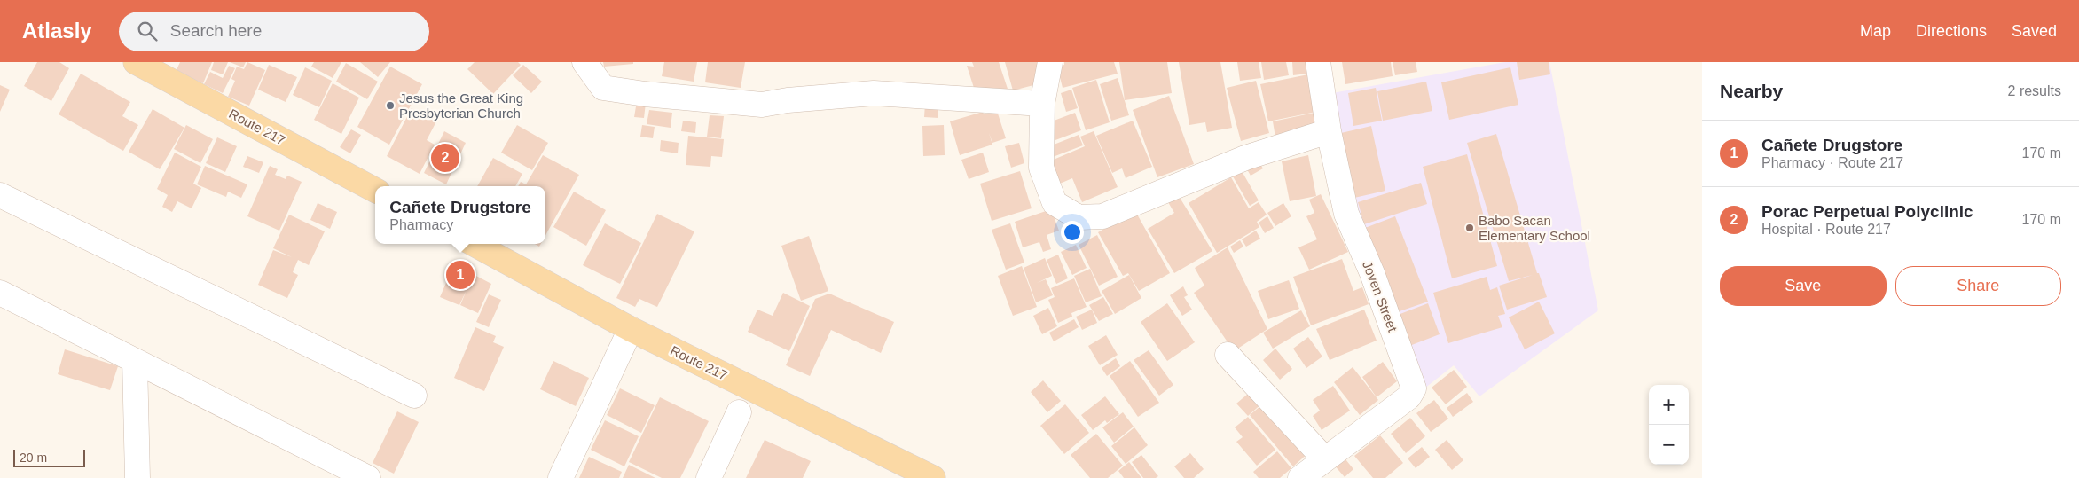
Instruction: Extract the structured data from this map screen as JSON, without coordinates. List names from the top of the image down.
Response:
{
  "streets": {
    "main road": ["Route 217"],
    "street": ["Joven Street"]
  },
  "places": ["Jesus the Great King Presbyterian Church", "Babo Sacan Elementary School"],
  "scale_bar": "20 m",
  "page": {
    "header": "Atlasly",
    "search": "Search here",
    "nav": ["Map", "Directions", "Saved"],
    "heading": ["Nearby", "2 results"],
    "list": [
      {
        "mark": "1",
        "name": "Cañete Drugstore",
        "note": "Pharmacy · Route 217",
        "value": "170 m"
      },
      {
        "mark": "2",
        "name": "Porac Perpetual Polyclinic",
        "note": "Hospital · Route 217",
        "value": "170 m"
      }
    ],
    "pins": ["2", "1"],
    "popup": ["Cañete Drugstore", "Pharmacy"],
    "buttons": ["Save", "Share"],
    "map_buttons": ["+", "−"],
    "scale": "20 m"
  }
}
